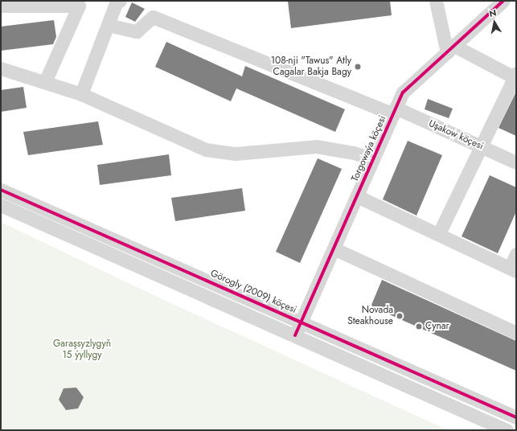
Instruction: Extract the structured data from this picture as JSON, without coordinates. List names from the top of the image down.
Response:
{
  "streets": {
    "street": ["Uşakow köçesi", "Torgowaýa köçesi", "Görogly (2009) köçesi"]
  },
  "crossings": [
    ["Uşakow köçesi", "Torgowaýa köçesi"],
    ["Torgowaýa köçesi", "Görogly (2009) köçesi"]
  ],
  "parks": ["Garaşsyzlygyň 15 ýyllygy"],
  "places": ["108-nji \"Tawus\" Atly Cagalar Bakja Bagy", "Novada Steakhouse", "Çynar"],
  "north": "top"
}
